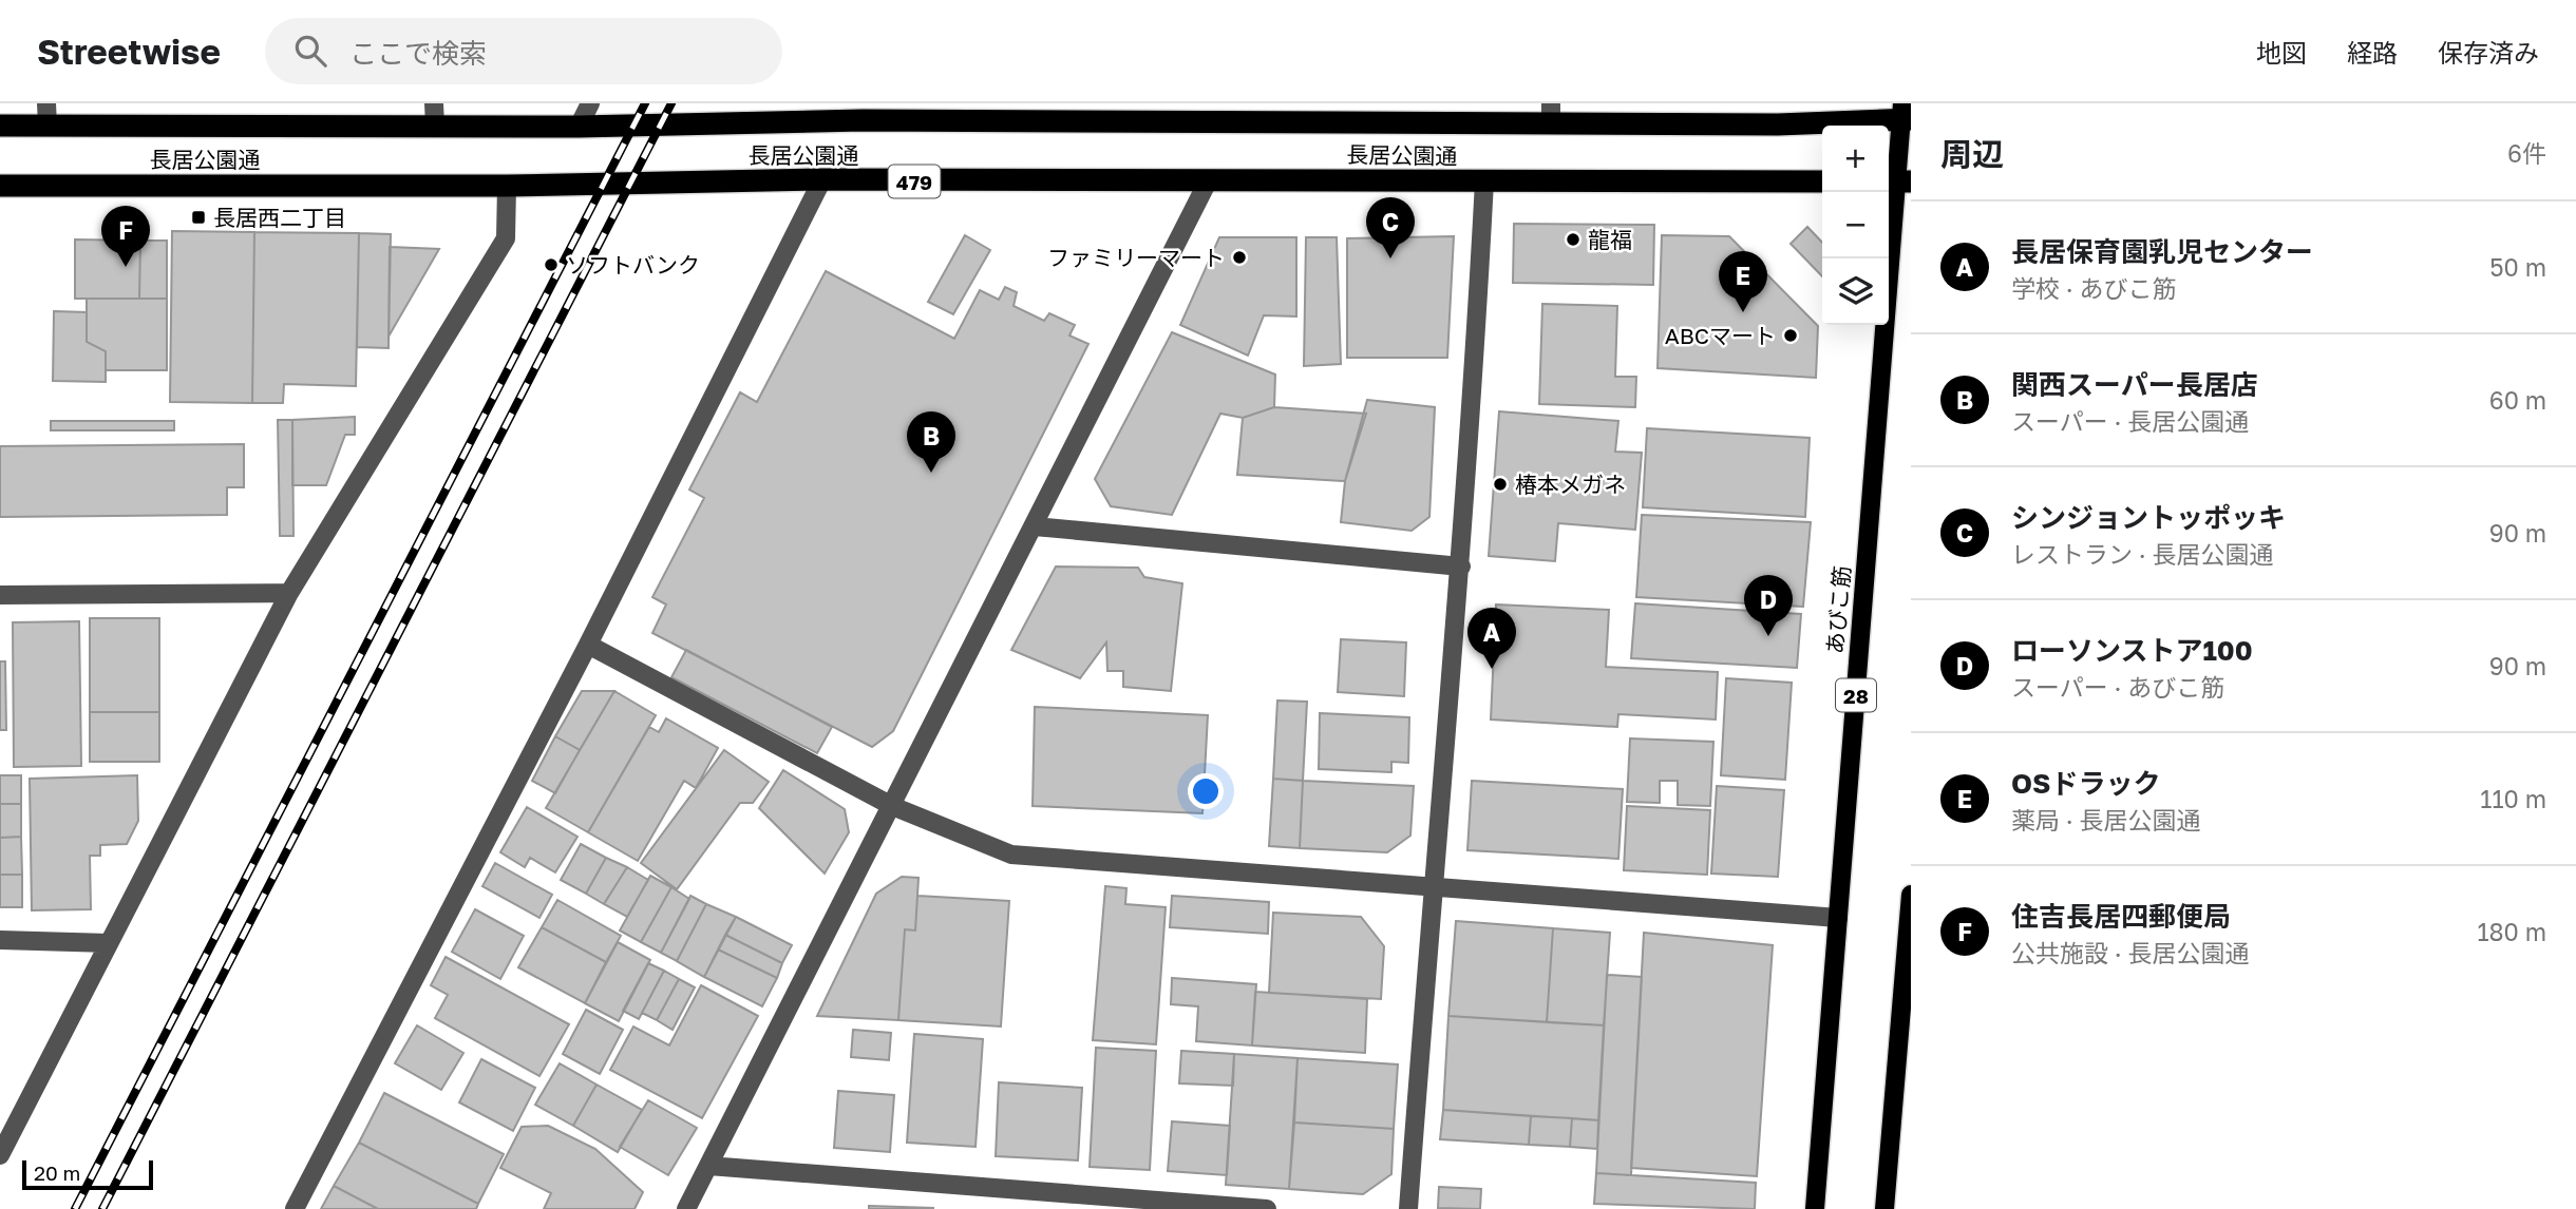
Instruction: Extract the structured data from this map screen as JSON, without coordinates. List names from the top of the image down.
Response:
{
  "streets": {
    "highway": ["長居公園通", "479"],
    "main road": ["あびこ筋", "28"]
  },
  "crossings": [
    ["長居公園通", "あびこ筋"]
  ],
  "places": {
    "transit": ["長居西二丁目"],
    "other": [
      "龍福",
      "ファミリーマート",
      "ソフトバンク",
      "ABCマート",
      "椿本メガネ"
    ]
  },
  "scale_bar": "20 m",
  "page": {
    "header": "Streetwise",
    "search": "ここで検索",
    "nav": ["地図", "経路", "保存済み"],
    "heading": ["周辺", "6件"],
    "map_buttons": ["+", "−"],
    "pins": [
      "C",
      "F",
      "E",
      "B",
      "D",
      "A"
    ],
    "list": [
      {
        "mark": "A",
        "name": "長居保育園乳児センター",
        "note": "学校 · あびこ筋",
        "value": "50 m"
      },
      {
        "mark": "B",
        "name": "関西スーパー長居店",
        "note": "スーパー · 長居公園通",
        "value": "60 m"
      },
      {
        "mark": "C",
        "name": "シンジョントッポッキ",
        "note": "レストラン · 長居公園通",
        "value": "90 m"
      },
      {
        "mark": "D",
        "name": "ローソンストア100",
        "note": "スーパー · あびこ筋",
        "value": "90 m"
      },
      {
        "mark": "E",
        "name": "OSドラック",
        "note": "薬局 · 長居公園通",
        "value": "110 m"
      },
      {
        "mark": "F",
        "name": "住吉長居四郵便局",
        "note": "公共施設 · 長居公園通",
        "value": "180 m"
      }
    ],
    "scale": "20 m"
  }
}
